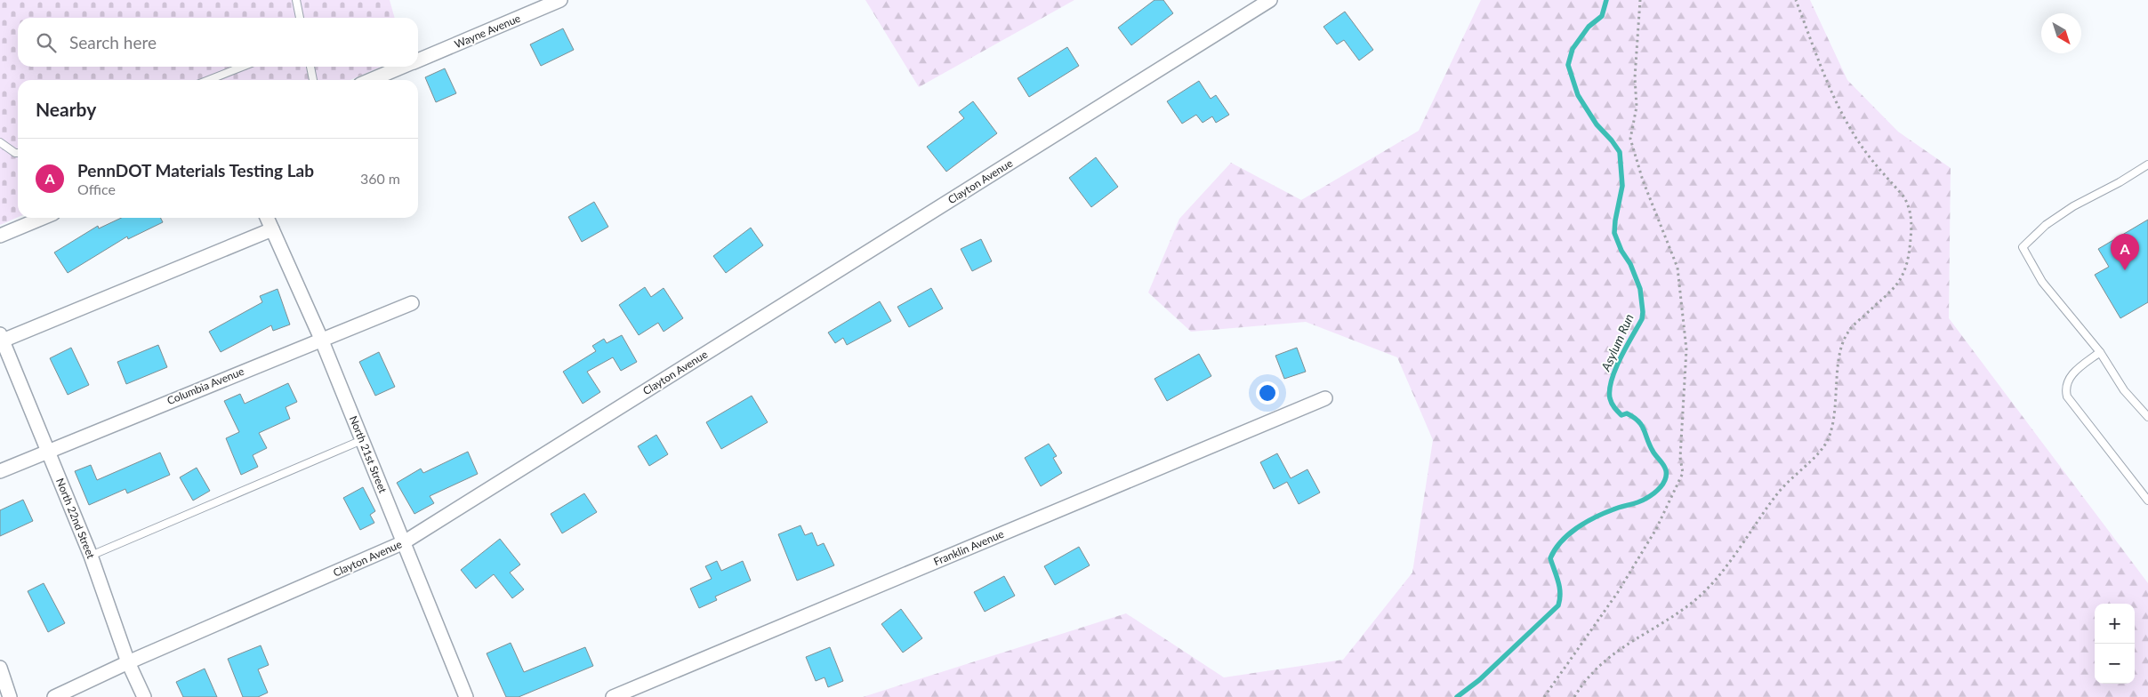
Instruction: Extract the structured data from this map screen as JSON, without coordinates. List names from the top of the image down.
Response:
{
  "streets": {
    "street": [
      "Wayne Avenue",
      "Clayton Avenue",
      "Columbia Avenue",
      "North 21st Street",
      "North 22nd Street",
      "Franklin Avenue"
    ]
  },
  "crossings": [
    ["Clayton Avenue", "North 21st Street"],
    ["Clayton Avenue", "North 22nd Street"],
    ["Columbia Avenue", "North 21st Street"],
    ["Columbia Avenue", "North 22nd Street"],
    ["North 21st Street", "North 22nd Street"]
  ],
  "water": ["Asylum Run"],
  "north": "bottom right",
  "page": {
    "search": "Search here",
    "heading": "Nearby",
    "list": [
      {
        "mark": "A",
        "name": "PennDOT Materials Testing Lab",
        "note": "Office",
        "value": "360 m"
      }
    ],
    "pins": "A",
    "map_buttons": ["+", "−"]
  }
}
